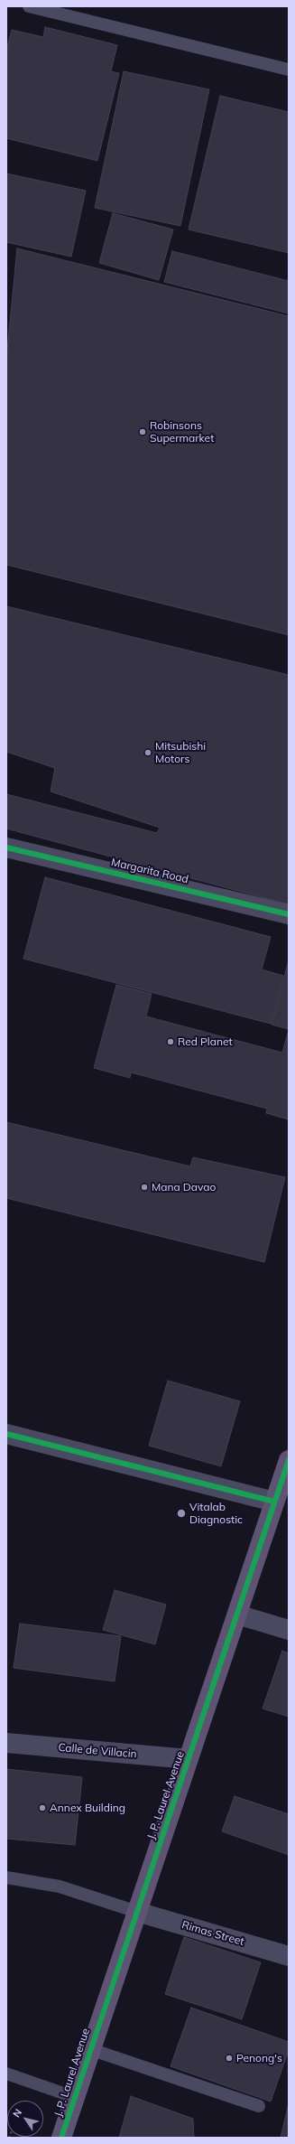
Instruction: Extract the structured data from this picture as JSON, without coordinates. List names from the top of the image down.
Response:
{
  "streets": {
    "main road": ["J. P. Laurel Avenue"],
    "street": ["Margarita Road", "Calle de Villacin", "Rimas Street"]
  },
  "crossings": [
    ["Calle de Villacin", "J. P. Laurel Avenue"],
    ["J. P. Laurel Avenue", "Rimas Street"]
  ],
  "places": [
    "Robinsons Supermarket",
    "Mitsubishi Motors",
    "Red Planet",
    "Mana Davao",
    "Vitalab Diagnostic",
    "Annex Building",
    "Penong's"
  ],
  "north": "top left"
}
